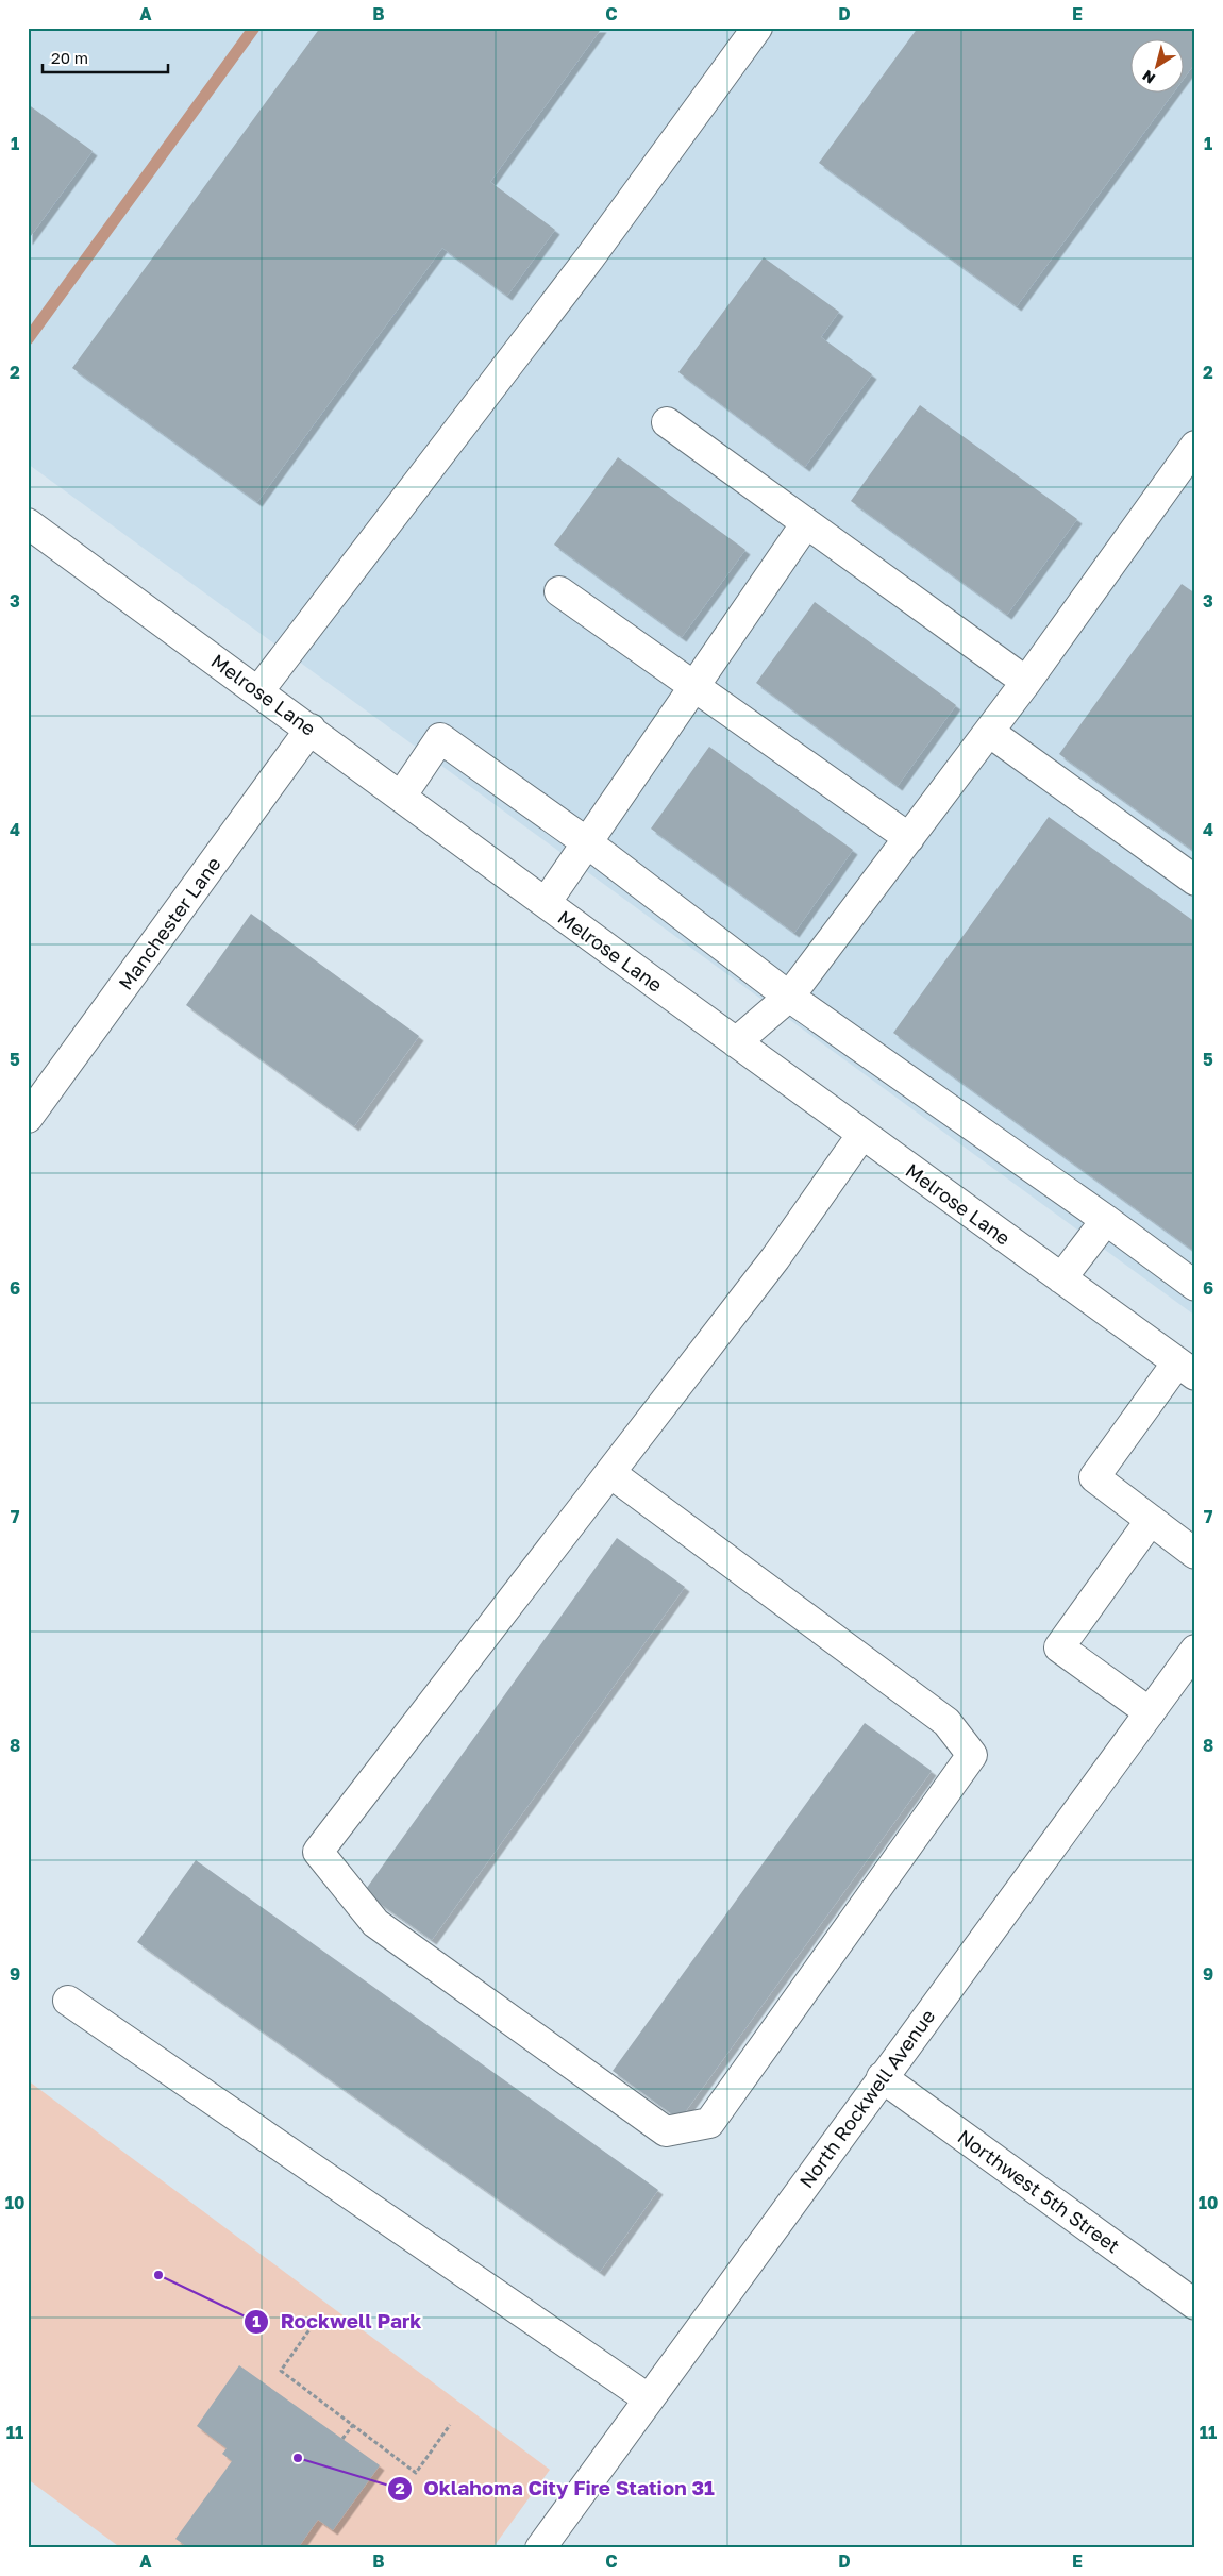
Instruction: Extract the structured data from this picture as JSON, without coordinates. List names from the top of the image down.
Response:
{
  "streets": {
    "street": [
      "Melrose Lane",
      "Manchester Lane",
      "North Rockwell Avenue",
      "Northwest 5th Street"
    ]
  },
  "crossings": [
    ["Melrose Lane", "Manchester Lane"],
    ["North Rockwell Avenue", "Northwest 5th Street"]
  ],
  "places": ["Rockwell Park", "Oklahoma City Fire Station 31"],
  "scale_bar": "20 m",
  "north": "bottom left",
  "grid": {
    "columns": [
      "A",
      "B",
      "C",
      "D",
      "E"
    ],
    "rows": [
      "1",
      "2",
      "3",
      "4",
      "5",
      "6",
      "7",
      "8",
      "9",
      "10",
      "11"
    ]
  }
}
